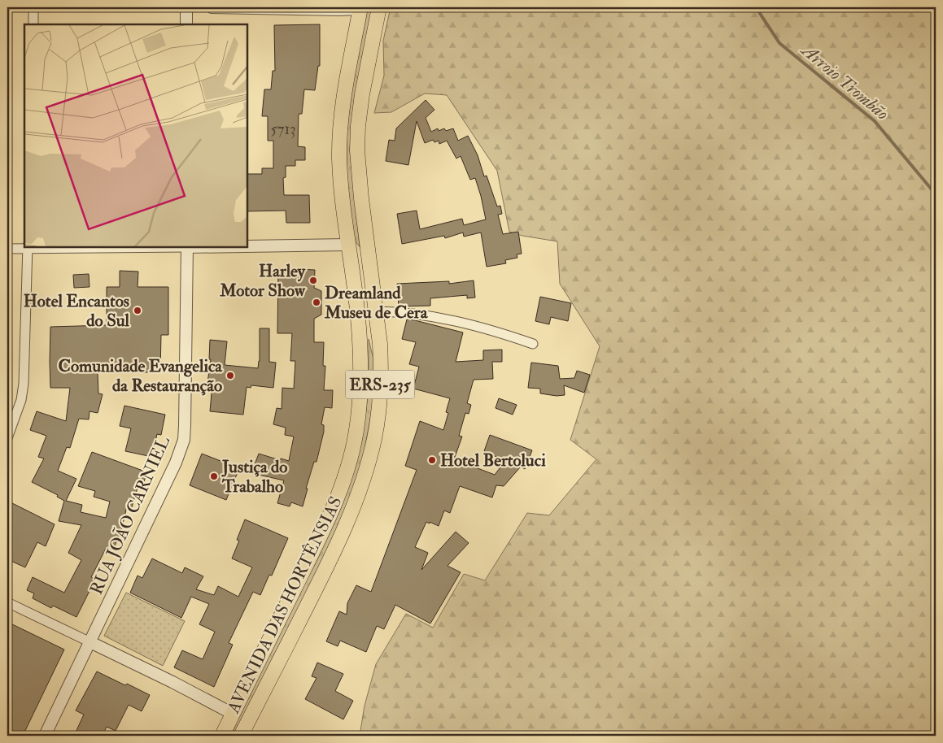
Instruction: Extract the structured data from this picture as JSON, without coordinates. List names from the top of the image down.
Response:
{
  "streets": {
    "main road": ["ERS-235", "AVENIDA DAS HORTÊNSIAS"],
    "street": ["RUA JOÃO CARNIEL"]
  },
  "water": ["Arroio Trombão"],
  "places": [
    "Harley Motor Show",
    "Dreamland Museu de Cera",
    "Hotel Encantos do Sul",
    "Comunidade Evangelica da Restauranção",
    "Hotel Bertoluci",
    "Justiça do Trabalho"
  ],
  "house_numbers": ["5713"]
}
